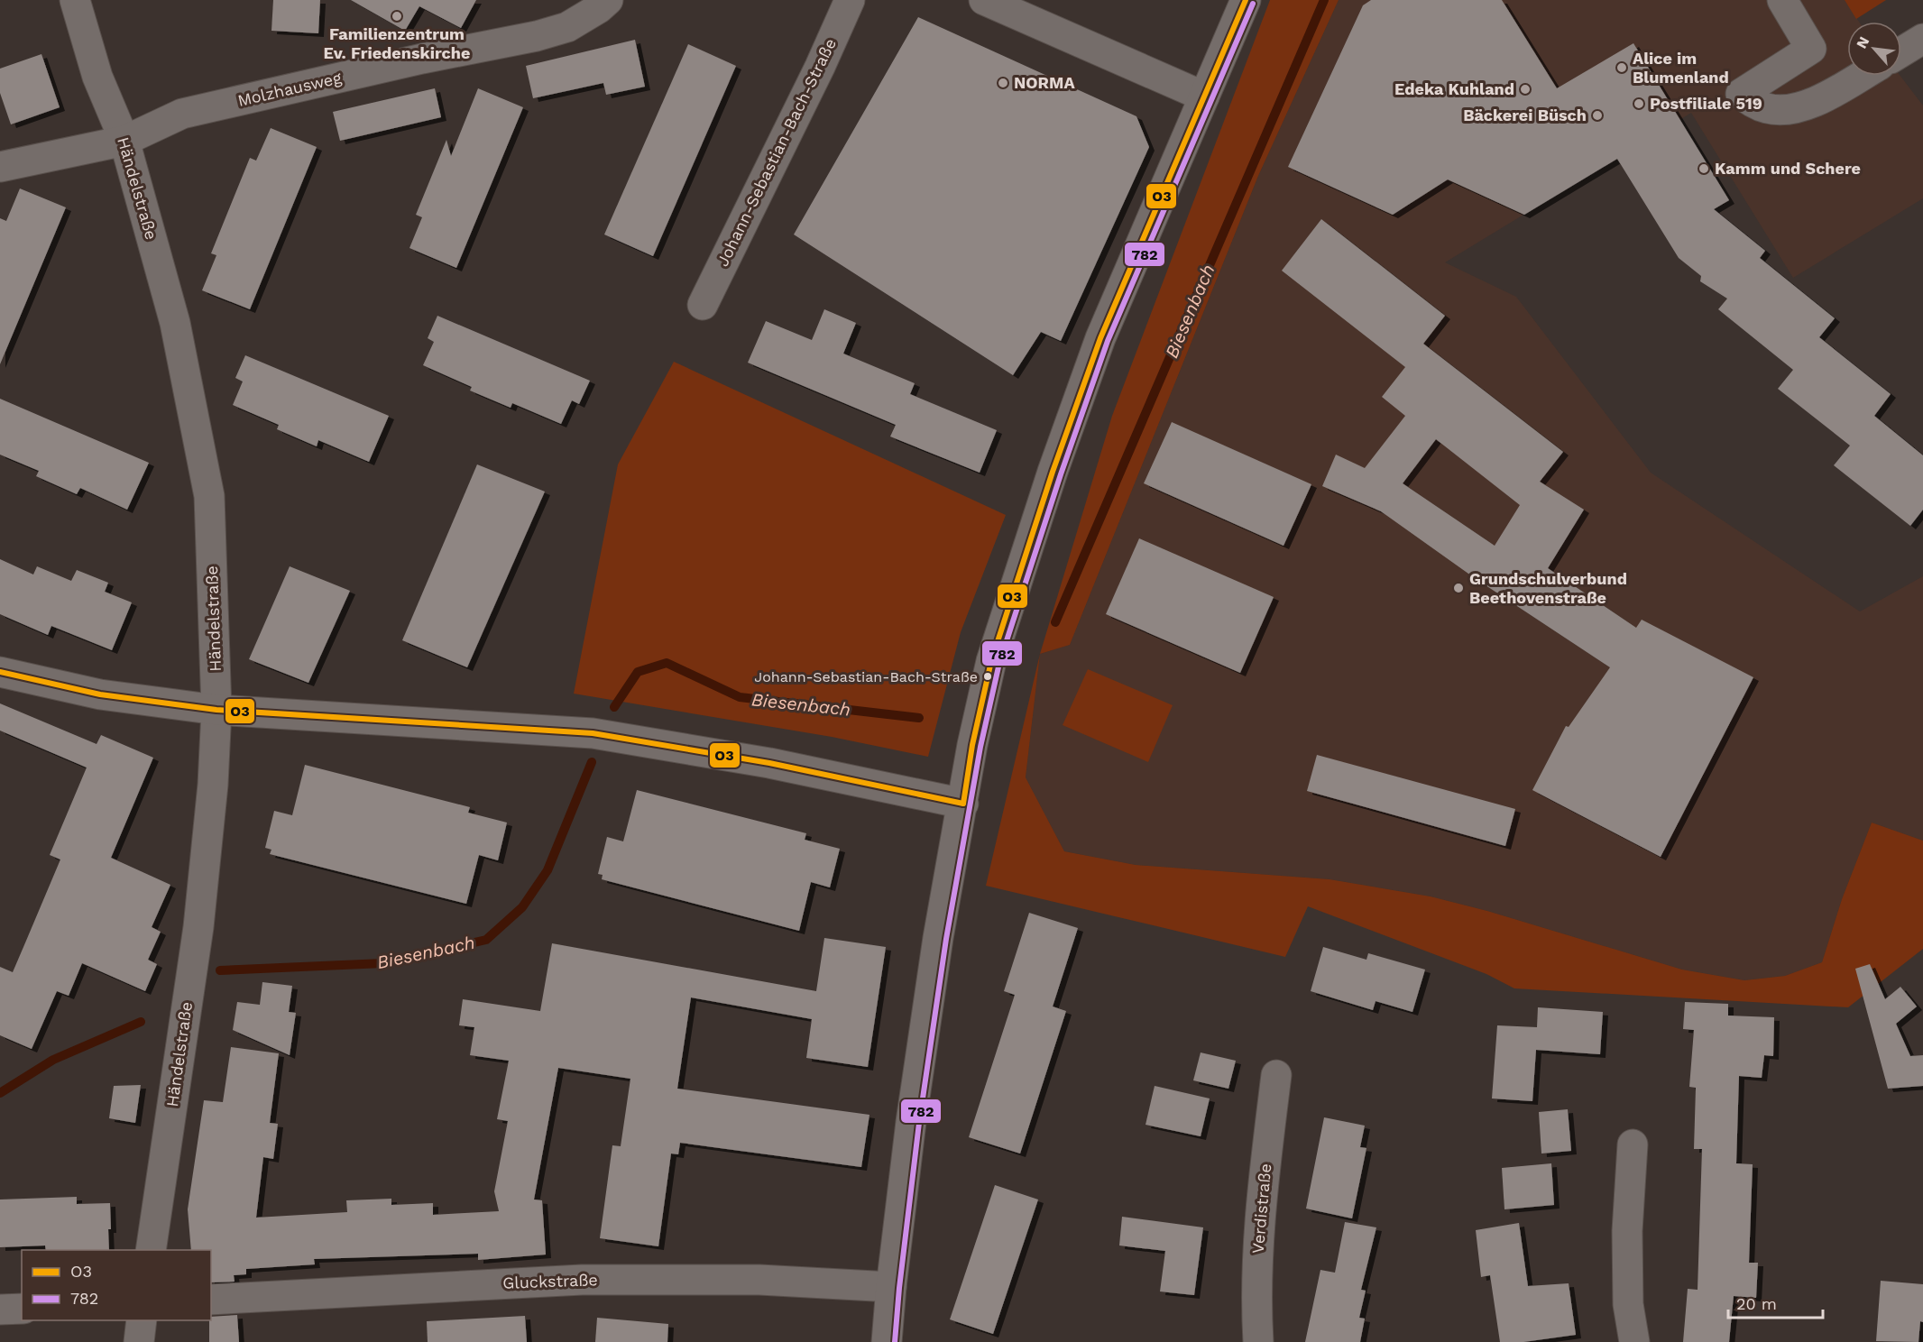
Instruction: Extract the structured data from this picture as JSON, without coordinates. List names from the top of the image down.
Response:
{
  "streets": {
    "street": [
      "Molzhausweg",
      "Johann-Sebastian-Bach-Straße",
      "Händelstraße",
      "Verdistraße",
      "Gluckstraße"
    ]
  },
  "crossings": [
    ["Molzhausweg", "Händelstraße"]
  ],
  "water": ["Biesenbach"],
  "places": [
    "Familienzentrum Ev. Friedenskirche",
    "Alice im Blumenland",
    "NORMA",
    "Edeka Kuhland",
    "Postfiliale 519",
    "Bäckerei Büsch",
    "Kamm und Schere",
    "Grundschulverbund Beethovenstraße",
    "Johann-Sebastian-Bach-Straße"
  ],
  "lines": ["transit line O3", "transit line 782"],
  "legend": ["O3", "782"],
  "scale_bar": "20 m",
  "north": "top left"
}
